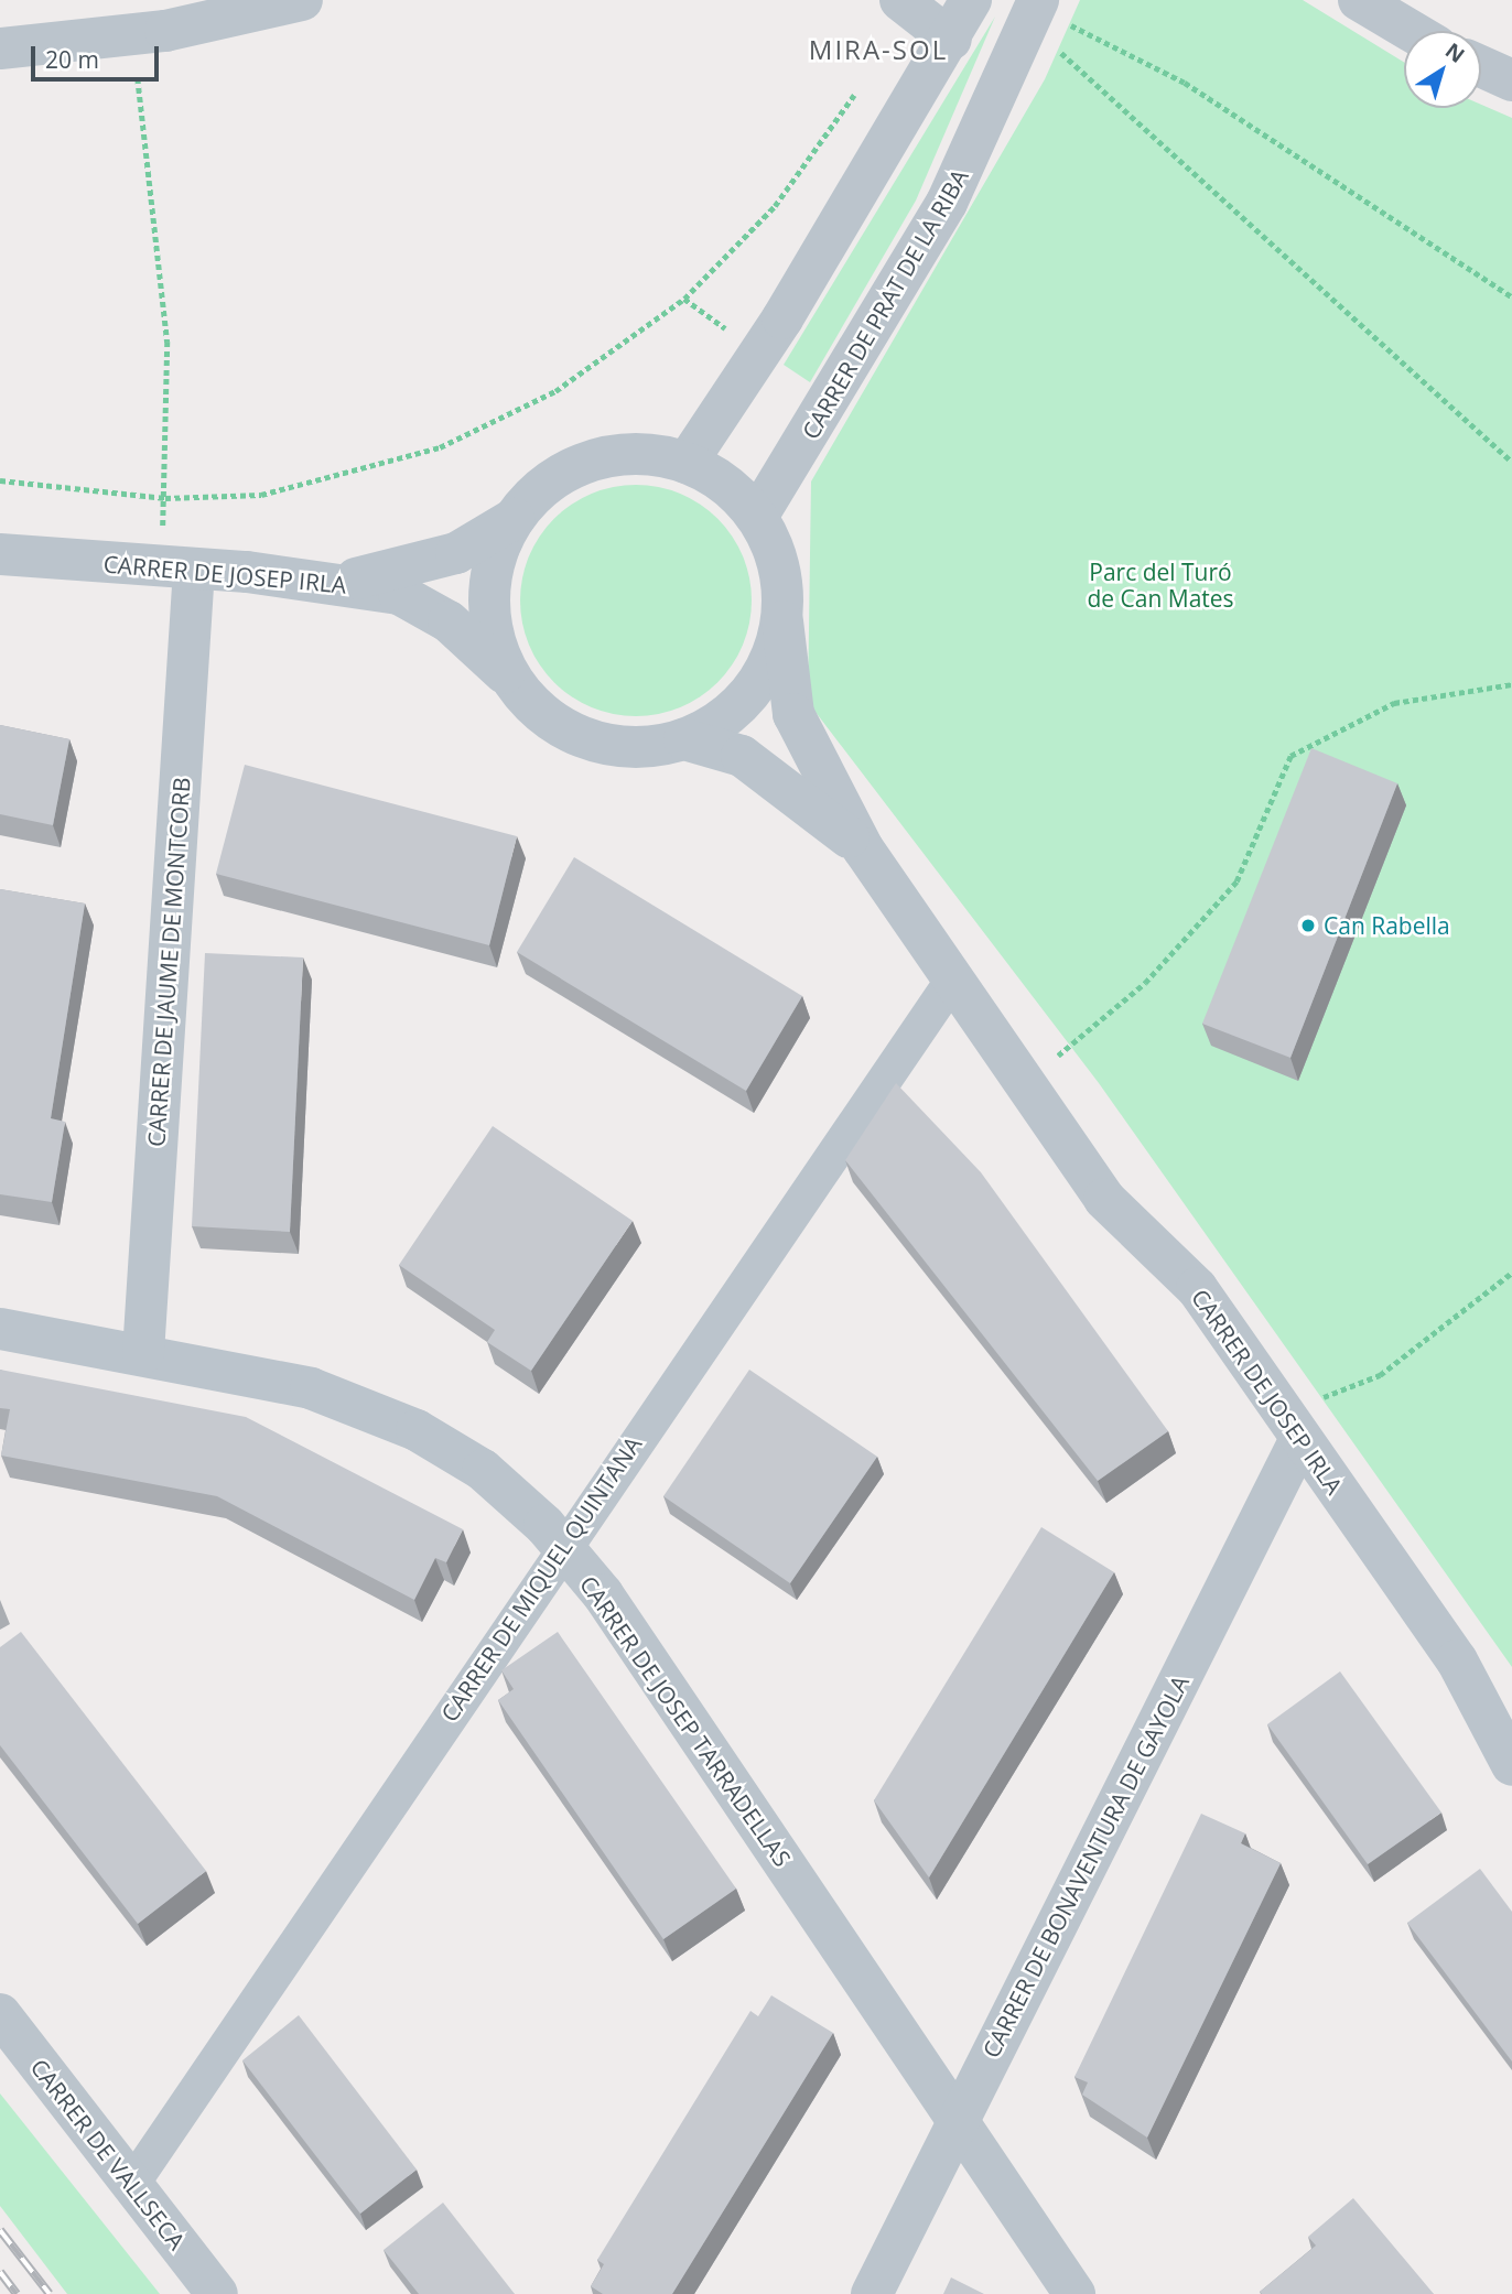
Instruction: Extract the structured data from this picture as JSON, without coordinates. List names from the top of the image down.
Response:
{
  "streets": {
    "street": [
      "CARRER DE PRAT DE LA RIBA",
      "CARRER DE JOSEP IRLA",
      "CARRER DE JAUME DE MONTCORB",
      "CARRER DE MIQUEL QUINTANA",
      "CARRER DE JOSEP TARRADELLAS",
      "CARRER DE BONAVENTURA DE GAYOLA",
      "CARRER DE VALLSECA"
    ]
  },
  "crossings": [
    ["CARRER DE JOSEP IRLA", "CARRER DE JAUME DE MONTCORB"],
    ["CARRER DE JOSEP IRLA", "CARRER DE MIQUEL QUINTANA"],
    ["CARRER DE JOSEP IRLA", "CARRER DE BONAVENTURA DE GAYOLA"],
    ["CARRER DE JAUME DE MONTCORB", "CARRER DE JOSEP TARRADELLAS"],
    ["CARRER DE MIQUEL QUINTANA", "CARRER DE JOSEP TARRADELLAS"],
    ["CARRER DE MIQUEL QUINTANA", "CARRER DE VALLSECA"],
    ["CARRER DE JOSEP TARRADELLAS", "CARRER DE BONAVENTURA DE GAYOLA"]
  ],
  "districts": ["MIRA-SOL"],
  "parks": ["Parc del Turó de Can Mates"],
  "places": ["Can Rabella"],
  "scale_bar": "20 m",
  "north": "top right"
}
